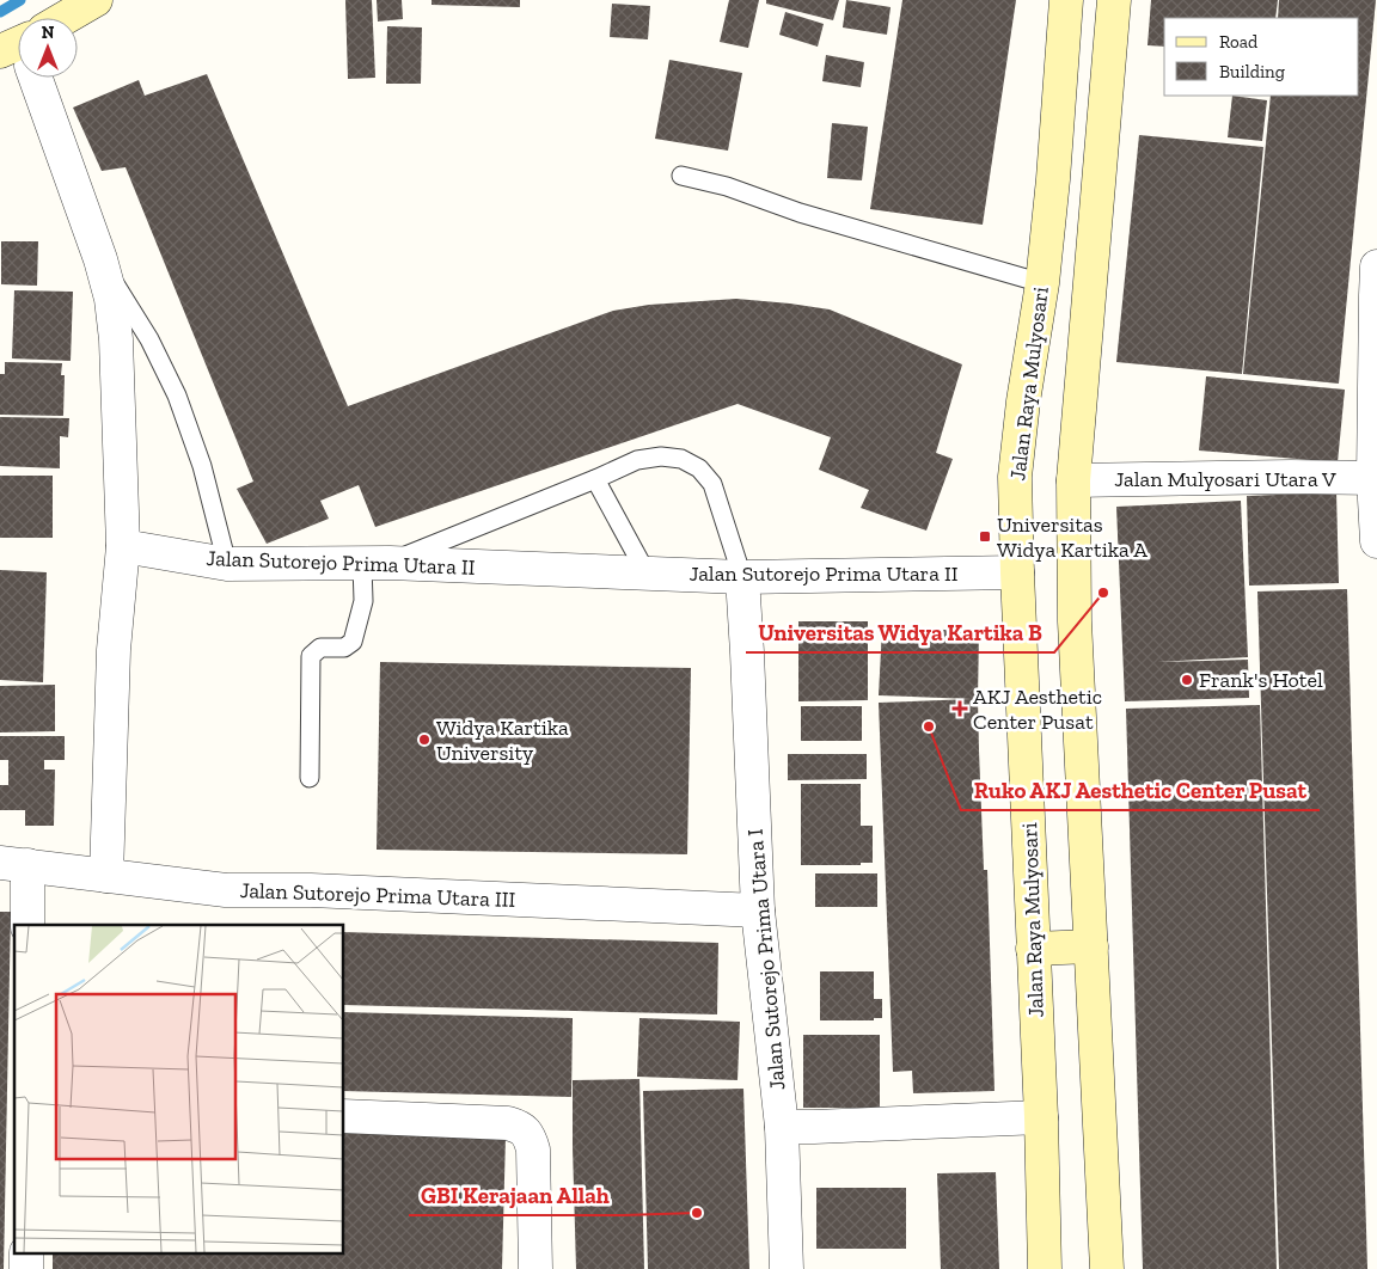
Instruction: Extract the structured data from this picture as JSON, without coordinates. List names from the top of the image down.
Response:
{
  "streets": {
    "main road": ["Jalan Raya Mulyosari"],
    "street": [
      "Jalan Mulyosari Utara V",
      "Jalan Sutorejo Prima Utara II",
      "Jalan Sutorejo Prima Utara III",
      "Jalan Sutorejo Prima Utara I"
    ]
  },
  "crossings": [
    ["Jalan Raya Mulyosari", "Jalan Sutorejo Prima Utara II"],
    ["Jalan Sutorejo Prima Utara II", "Jalan Sutorejo Prima Utara I"],
    ["Jalan Sutorejo Prima Utara III", "Jalan Sutorejo Prima Utara I"]
  ],
  "places": {
    "transit": ["Universitas Widya Kartika A"],
    "other": [
      "Universitas Widya Kartika B",
      "Frank's Hotel",
      "Ruko AKJ Aesthetic Center Pusat",
      "Widya Kartika University",
      "GBI Kerajaan Allah"
    ],
    "health": ["AKJ Aesthetic Center Pusat"]
  },
  "legend": ["Road", "Building"],
  "north": "top"
}
